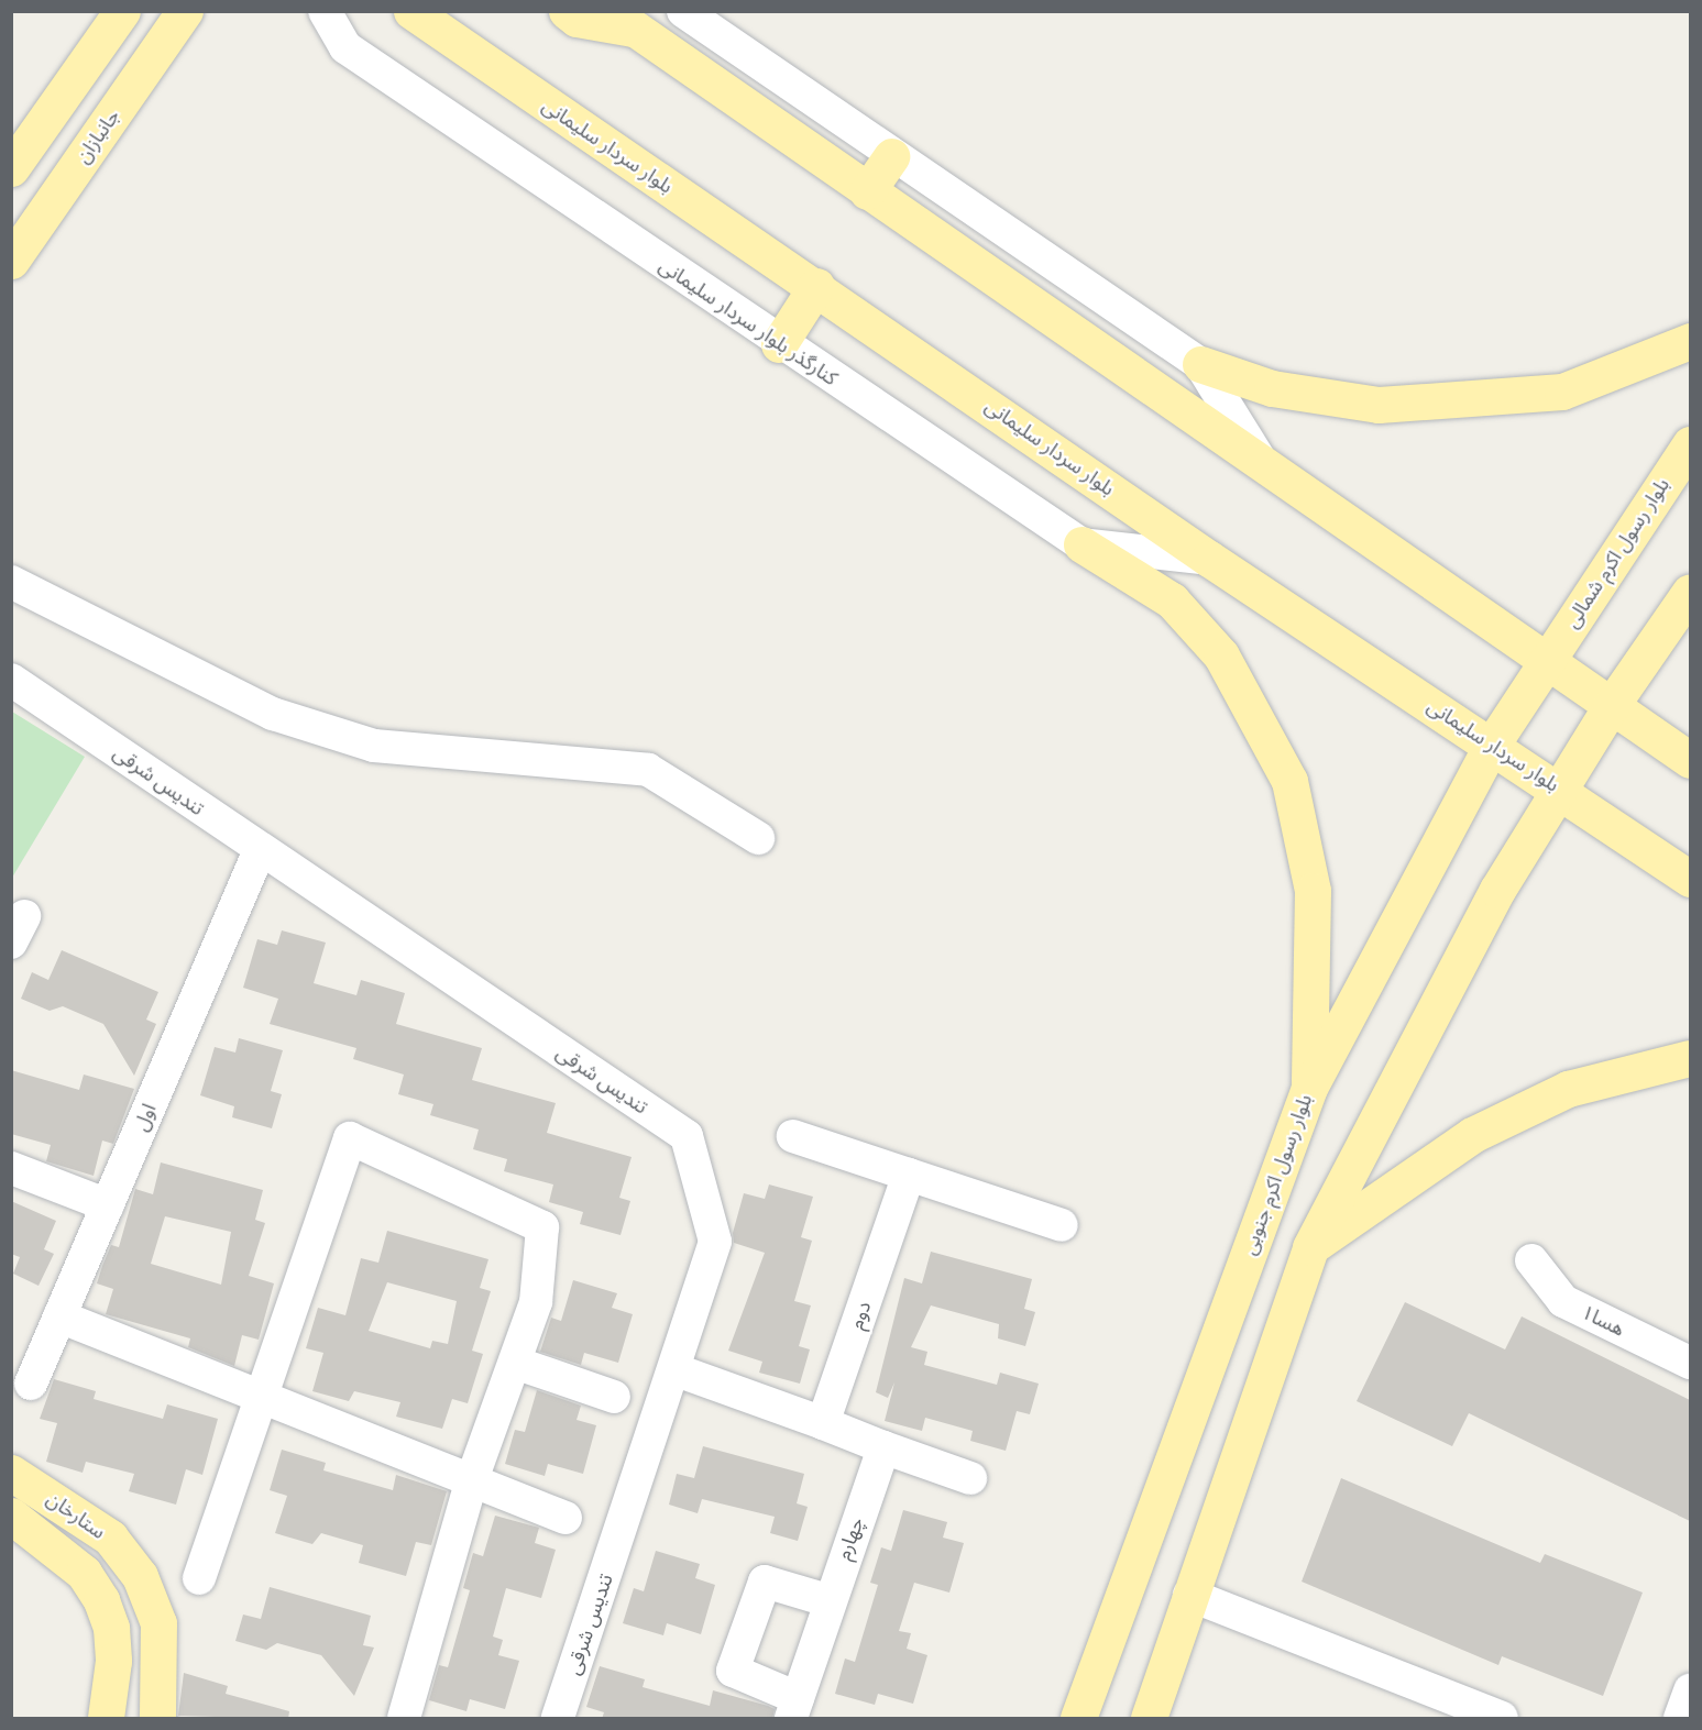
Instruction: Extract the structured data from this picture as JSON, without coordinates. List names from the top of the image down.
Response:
{
  "streets": {
    "main road": [
      "جانبازان",
      "بلوار سردار سلیمانی",
      "بلوار رسول اکرم شمالی",
      "بلوار رسول اکرم جنوبی",
      "ستارخان"
    ],
    "street": [
      "کنارگذر بلوار سردار سلیمانی",
      "تندیس شرقی",
      "اول",
      "دوم",
      "هسا۱",
      "چهارم"
    ]
  },
  "crossings": [
    ["بلوار سردار سلیمانی", "کنارگذر بلوار سردار سلیمانی"],
    ["بلوار سردار سلیمانی", "بلوار رسول اکرم جنوبی"],
    ["بلوار رسول اکرم شمالی", "بلوار رسول اکرم جنوبی"],
    ["تندیس شرقی", "اول"]
  ]
}
